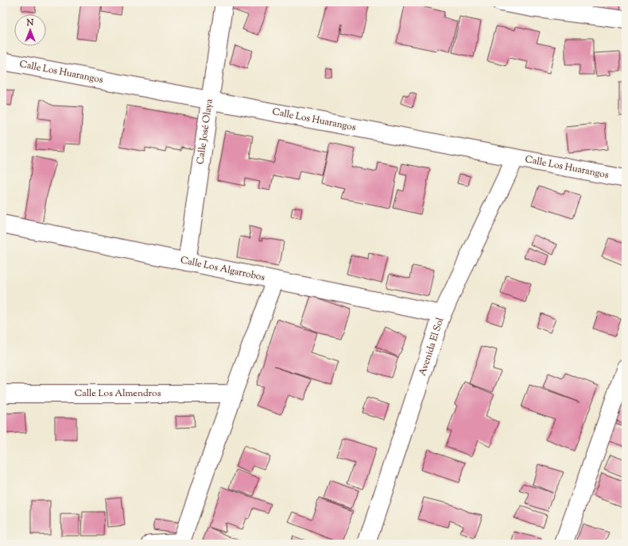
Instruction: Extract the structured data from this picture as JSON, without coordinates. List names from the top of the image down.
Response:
{
  "streets": {
    "street": [
      "Calle Los Huarangos",
      "Calle José Olaya",
      "Calle Los Algarrobos",
      "Avenida El Sol",
      "Calle Los Almendros"
    ]
  },
  "crossings": [
    ["Calle Los Huarangos", "Calle José Olaya"],
    ["Calle Los Huarangos", "Avenida El Sol"],
    ["Calle José Olaya", "Calle Los Algarrobos"],
    ["Calle Los Algarrobos", "Avenida El Sol"]
  ],
  "north": "top"
}
